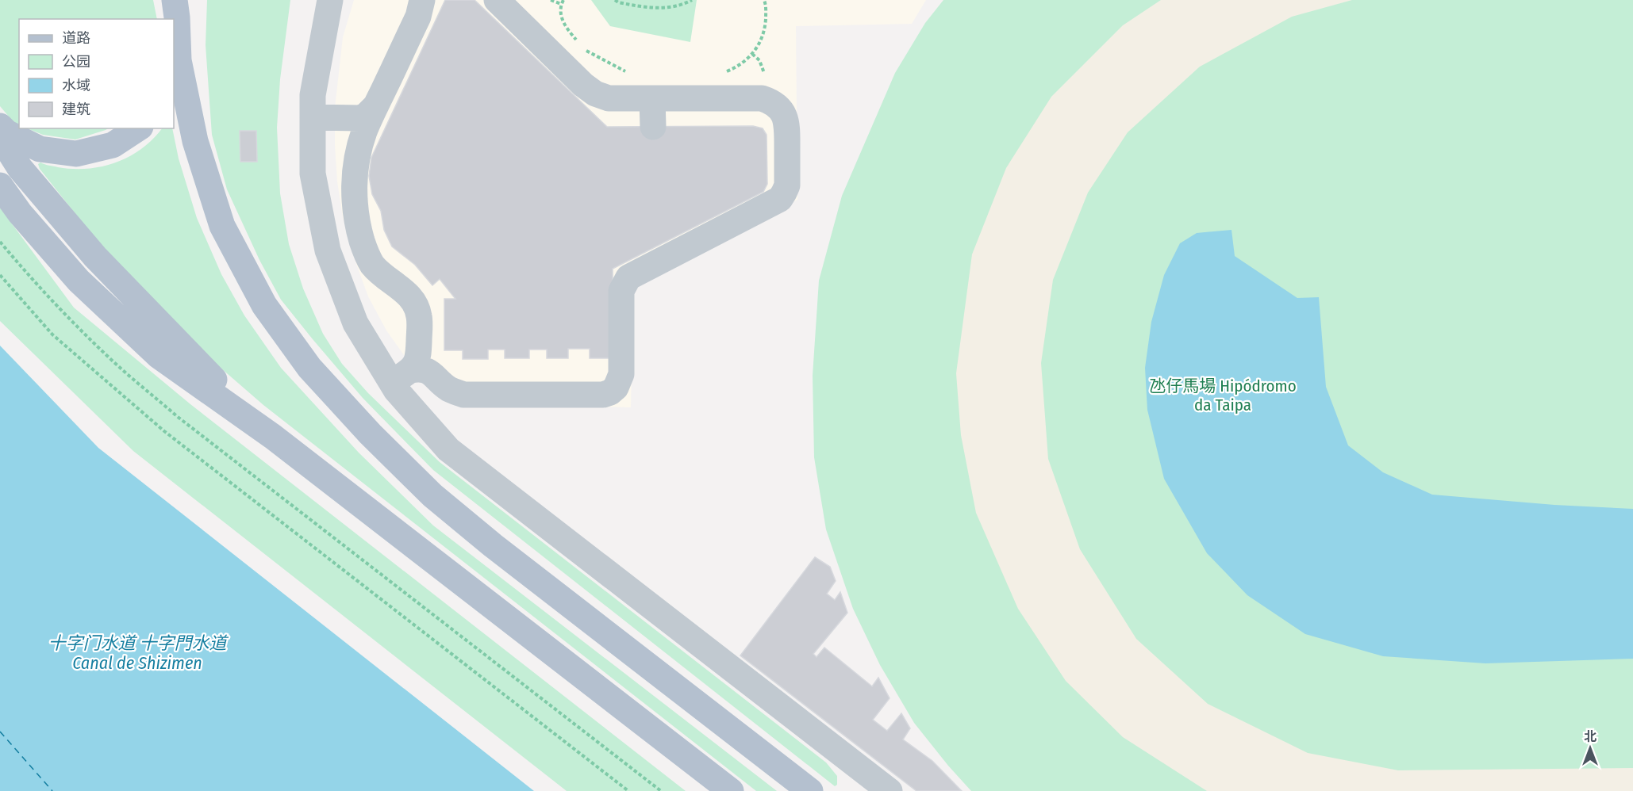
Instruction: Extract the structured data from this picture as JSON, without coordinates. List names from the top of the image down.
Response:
{
  "water": ["十字门水道 十字門水道 Canal de Shizimen"],
  "parks": ["氹仔馬場 Hipódromo da Taipa"],
  "legend": [
    "道路",
    "公园",
    "水域",
    "建筑"
  ],
  "north": "top"
}
